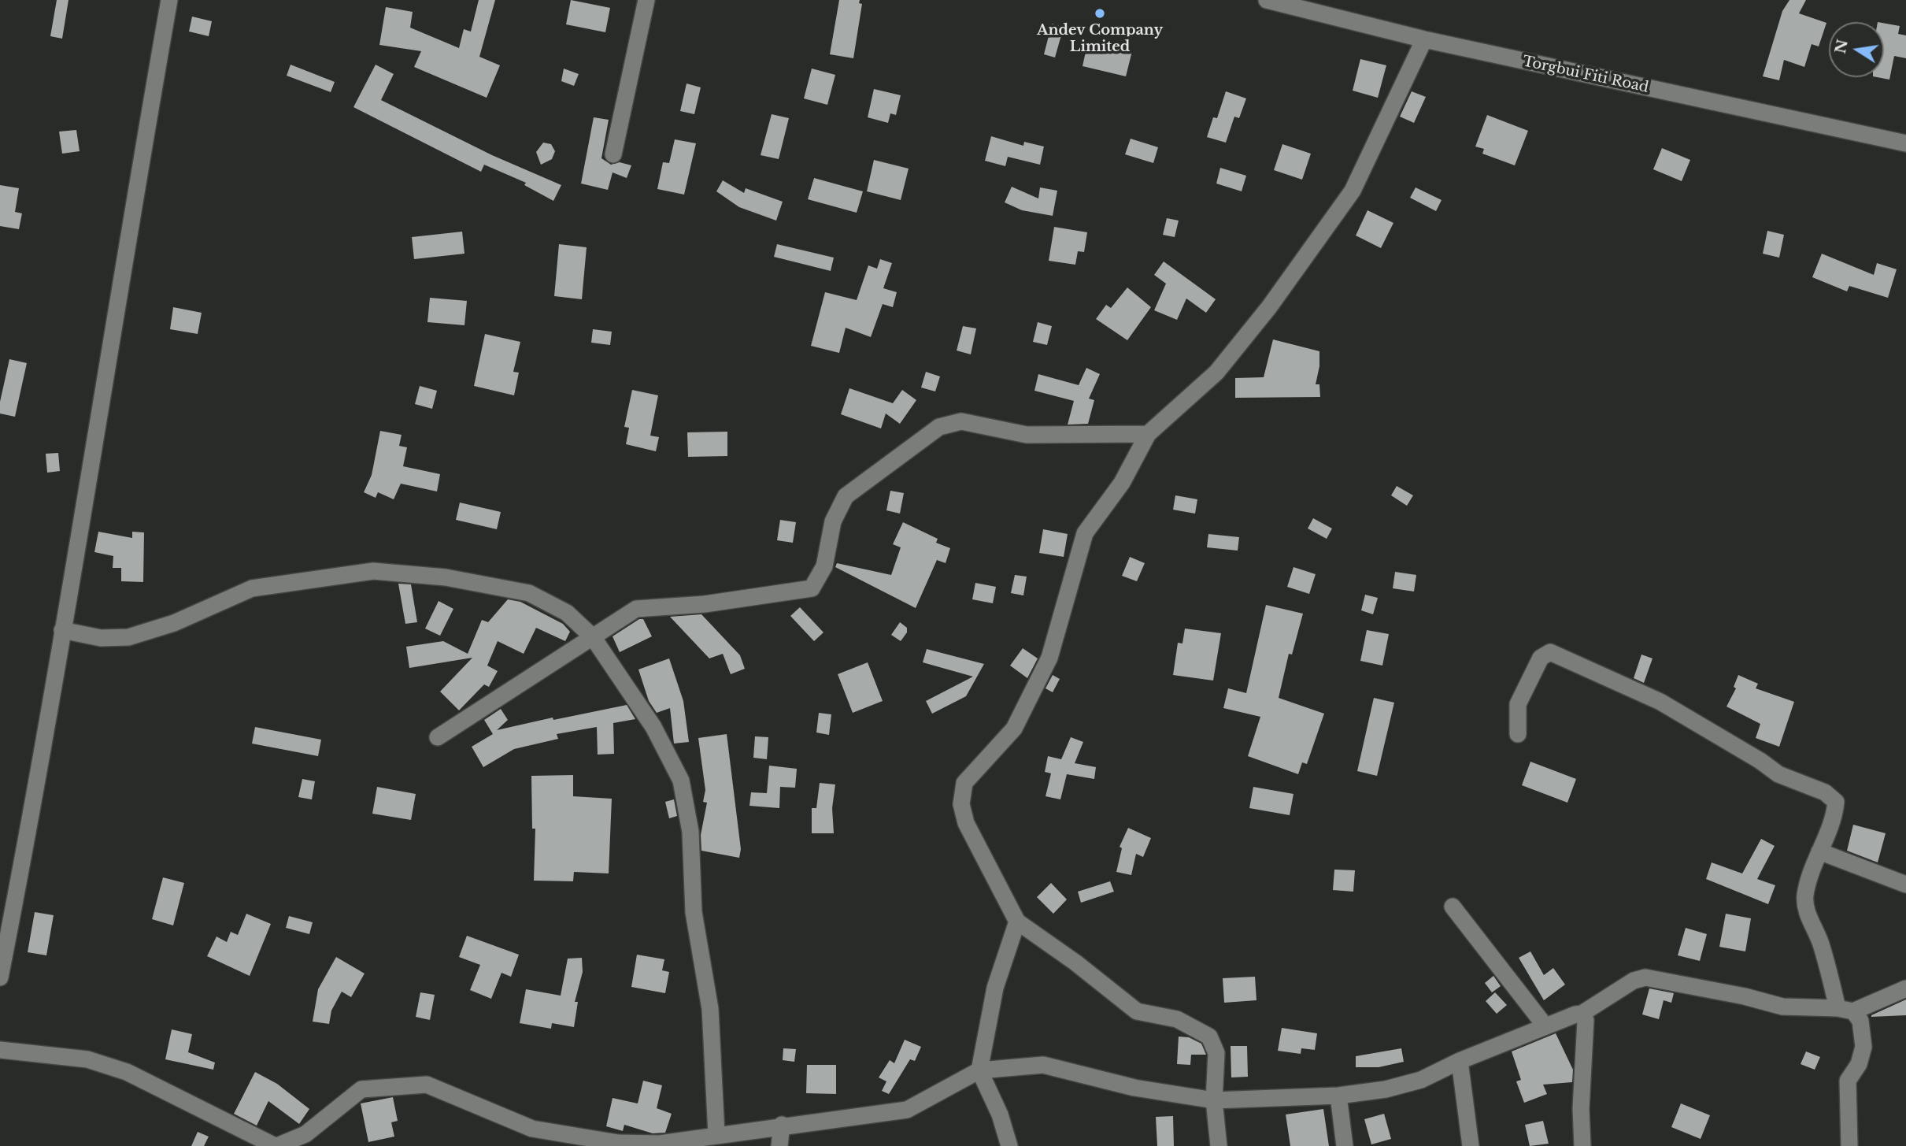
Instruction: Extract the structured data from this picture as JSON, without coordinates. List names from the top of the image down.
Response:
{
  "streets": {
    "street": ["Torgbui Fiti Road"]
  },
  "places": ["Andev Company Limited"],
  "north": "left"
}
